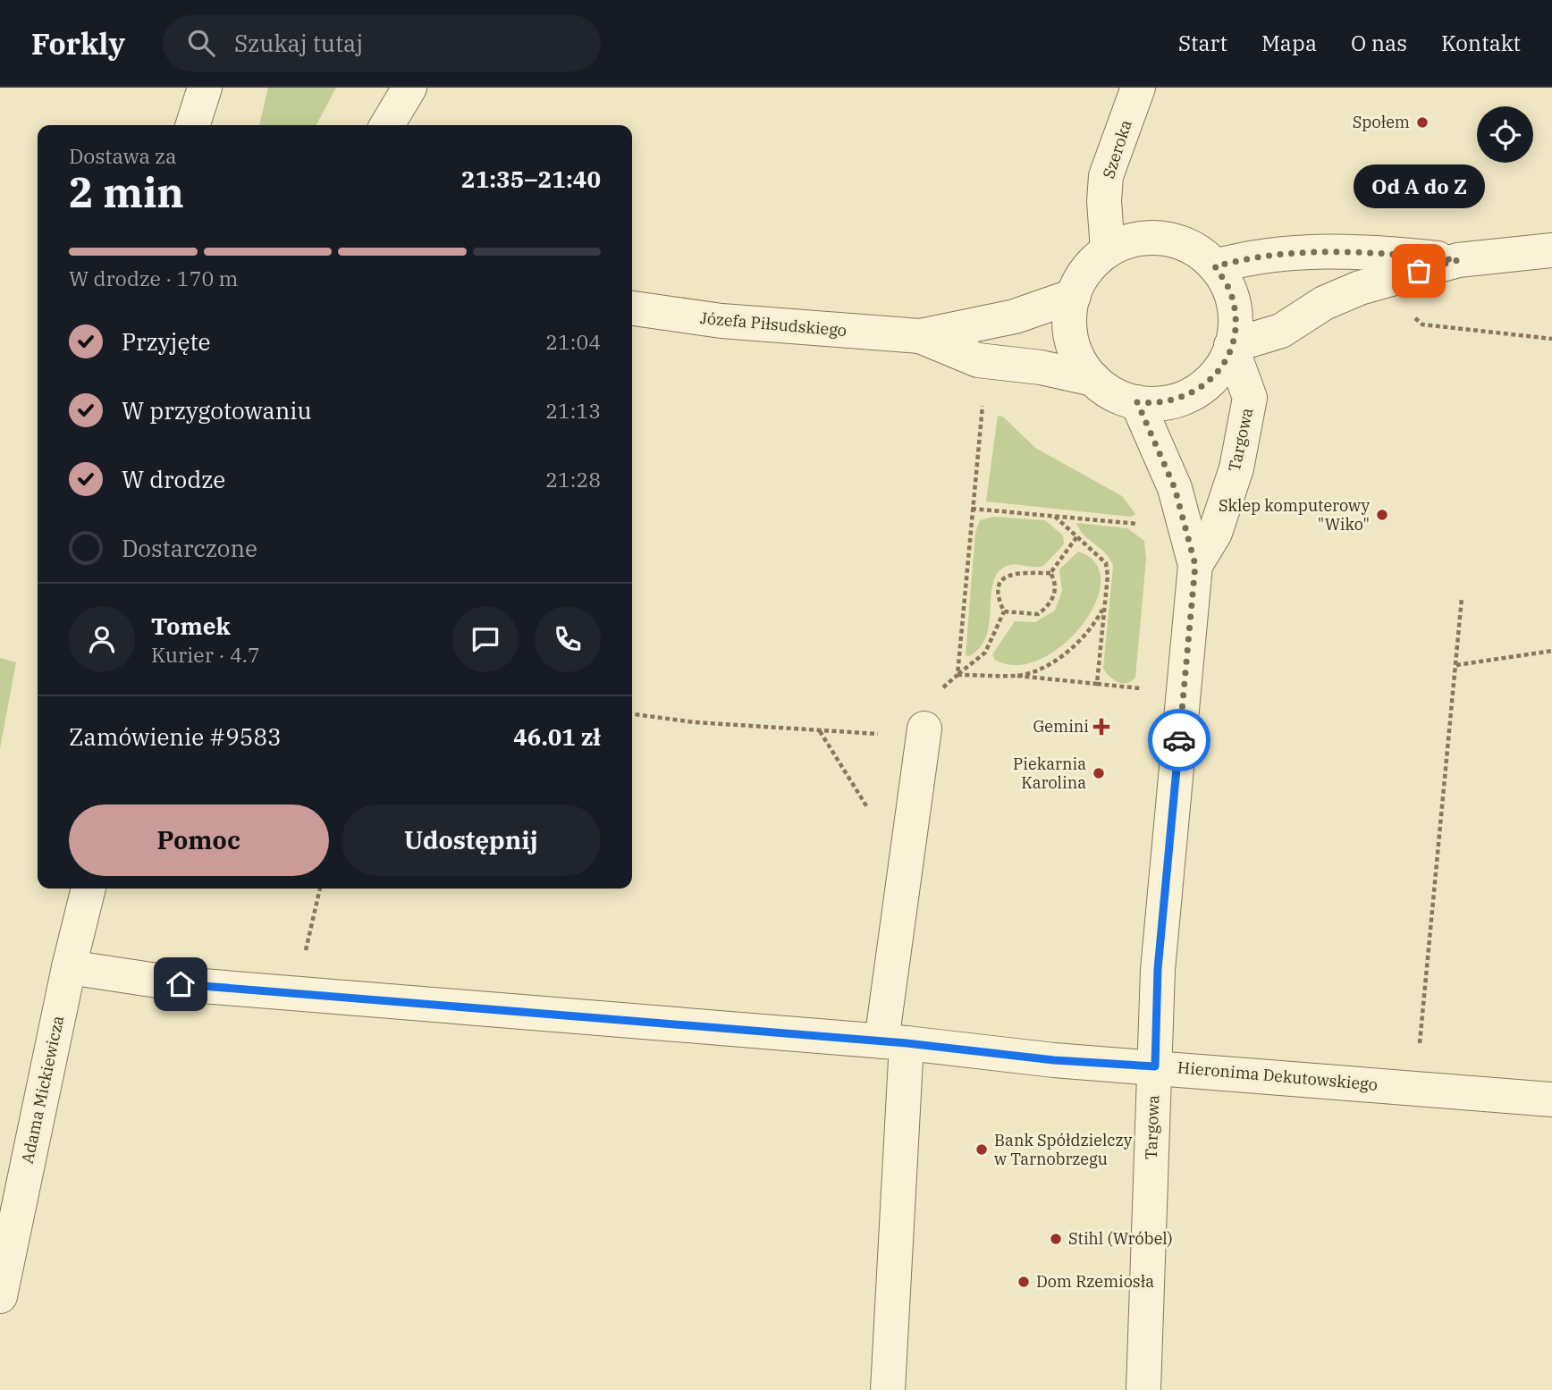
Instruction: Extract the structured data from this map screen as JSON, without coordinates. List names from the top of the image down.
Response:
{
  "streets": {
    "street": [
      "Szeroka",
      "Józefa Piłsudskiego",
      "Targowa",
      "Hieronima Dekutowskiego",
      "Adama Mickiewicza"
    ]
  },
  "crossings": [
    ["Szeroka", "Józefa Piłsudskiego"],
    ["Szeroka", "Targowa"],
    ["Józefa Piłsudskiego", "Targowa"],
    ["Targowa", "Hieronima Dekutowskiego"],
    ["Hieronima Dekutowskiego", "Adama Mickiewicza"]
  ],
  "places": {
    "other": [
      "Społem",
      "Od A do Z",
      "Sklep komputerowy \"Wiko\"",
      "Piekarnia Karolina",
      "Bank Spółdzielczy w Tarnobrzegu",
      "Stihl (Wróbel)",
      "Dom Rzemiosła"
    ],
    "health": ["Gemini"]
  },
  "page": {
    "header": "Forkly",
    "search": "Szukaj tutaj",
    "nav": [
      "Start",
      "Mapa",
      "O nas",
      "Kontakt"
    ],
    "heading": ["2 min", "Dostawa za", "21:35–21:40"],
    "panel": [
      "Tomek",
      "Kurier · 4.7",
      "Zamówienie #9583",
      "46.01 zł"
    ],
    "bubble": "Od A do Z",
    "bar": "W drodze · 170 m",
    "list": [
      ["Przyjęte", "21:04"],
      ["W przygotowaniu", "21:13"],
      ["W drodze", "21:28"],
      "Dostarczone"
    ],
    "buttons": ["Pomoc", "Udostępnij"]
  }
}
